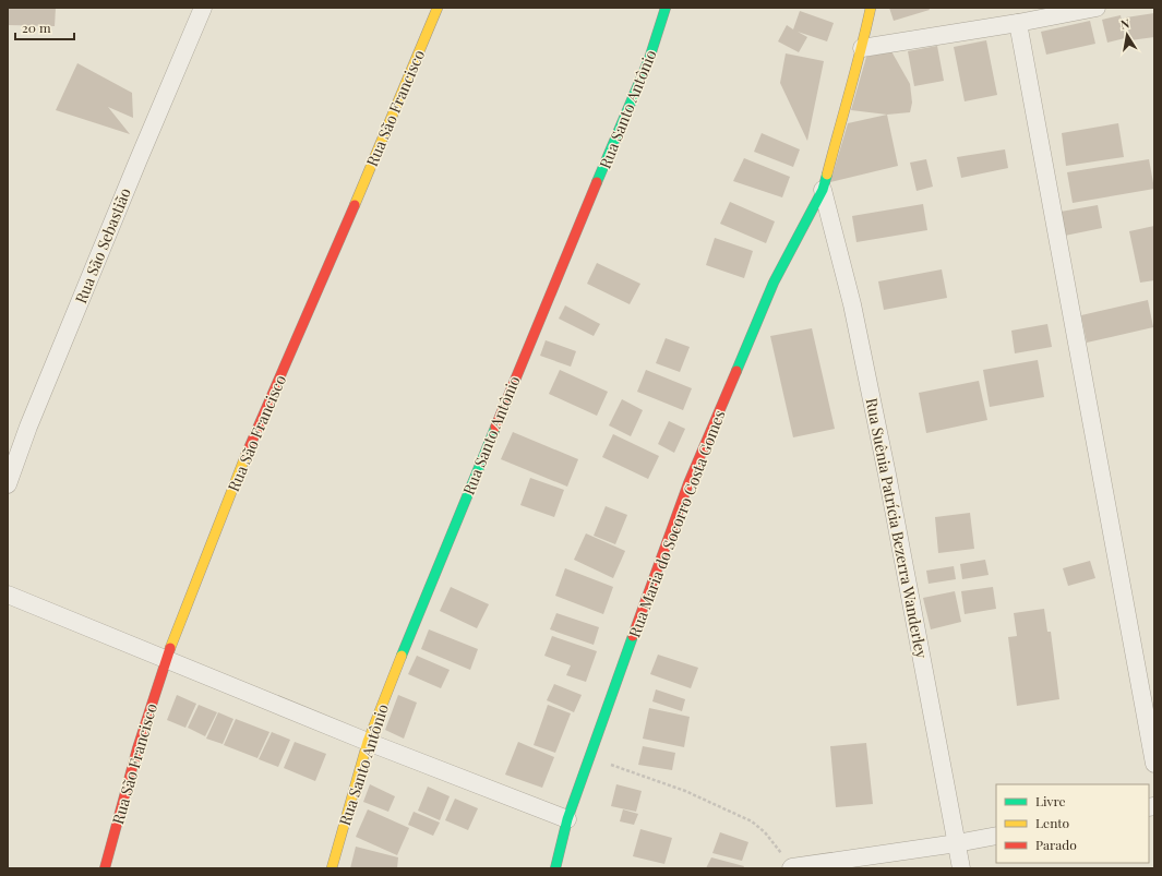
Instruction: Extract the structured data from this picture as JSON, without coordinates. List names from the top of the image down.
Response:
{
  "streets": {
    "street": [
      "Rua São Francisco",
      "Rua Santo Antônio",
      "Rua São Sebastião",
      "Rua Maria do Socorro Costa Gomes",
      "Rua Suênia Patrícia Bezerra Wanderley"
    ]
  },
  "crossings": [
    ["Rua Maria do Socorro Costa Gomes", "Rua Suênia Patrícia Bezerra Wanderley"]
  ],
  "legend": ["Livre", "Lento", "Parado"],
  "scale_bar": "20 m",
  "north": "top"
}
